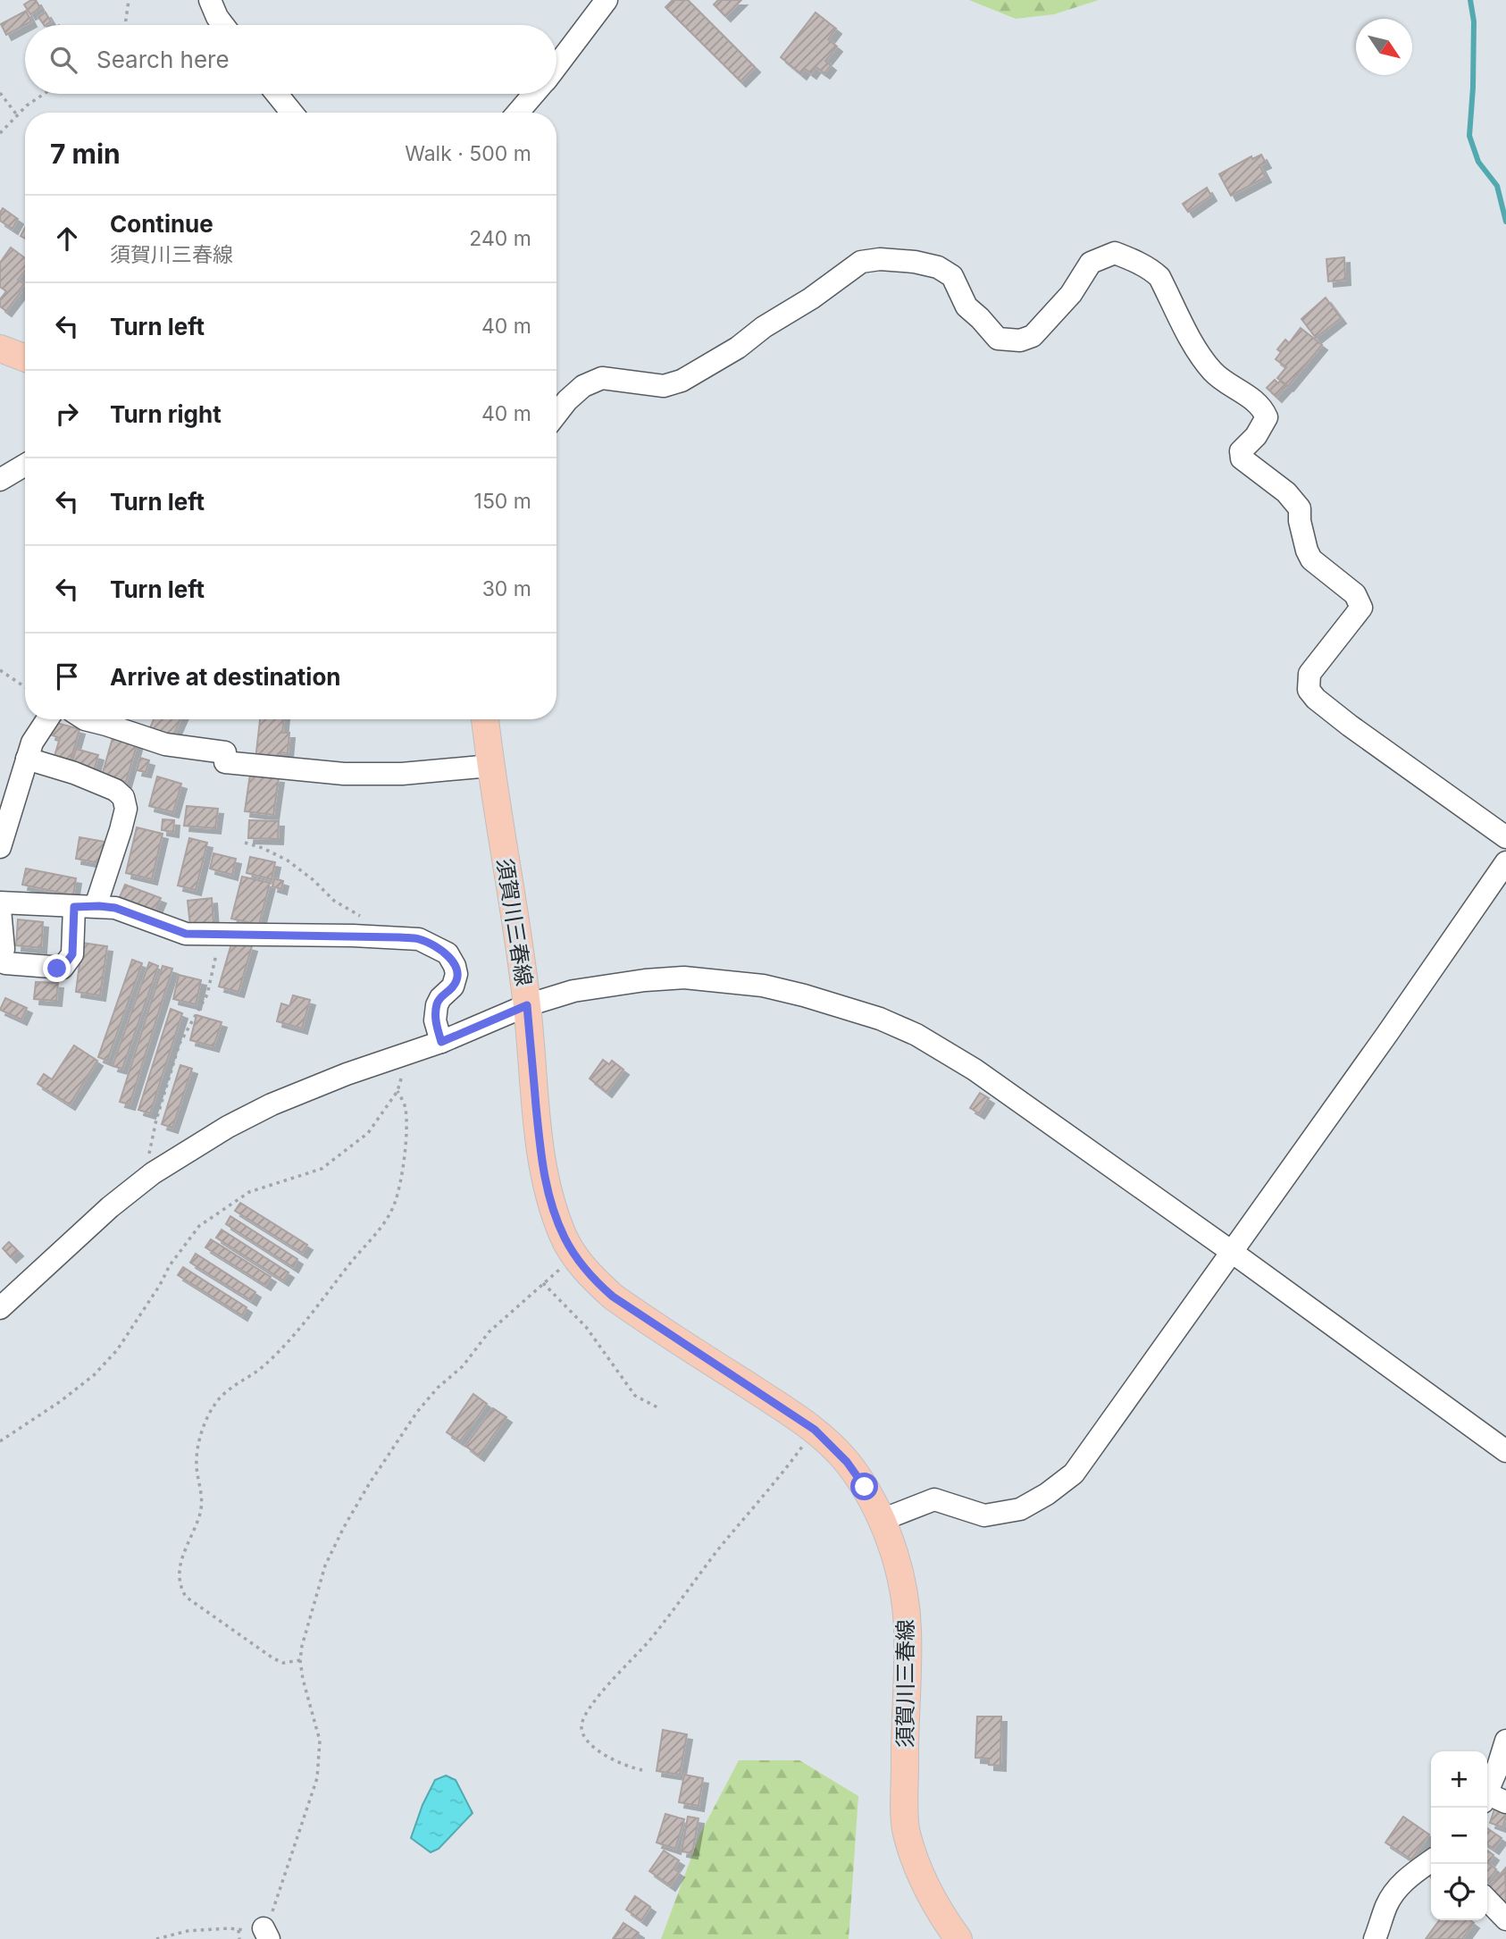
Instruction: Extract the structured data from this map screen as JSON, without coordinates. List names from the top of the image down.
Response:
{
  "streets": {
    "main road": ["須賀川三春線"]
  },
  "north": "bottom right",
  "page": {
    "search": "Search here",
    "heading": ["7 min", "Walk · 500 m"],
    "list": [
      ["Continue", "須賀川三春線", "240 m"],
      ["Turn left", "40 m"],
      ["Turn right", "40 m"],
      ["Turn left", "150 m"],
      ["Turn left", "30 m"],
      "Arrive at destination"
    ],
    "map_buttons": ["+", "−"]
  }
}
